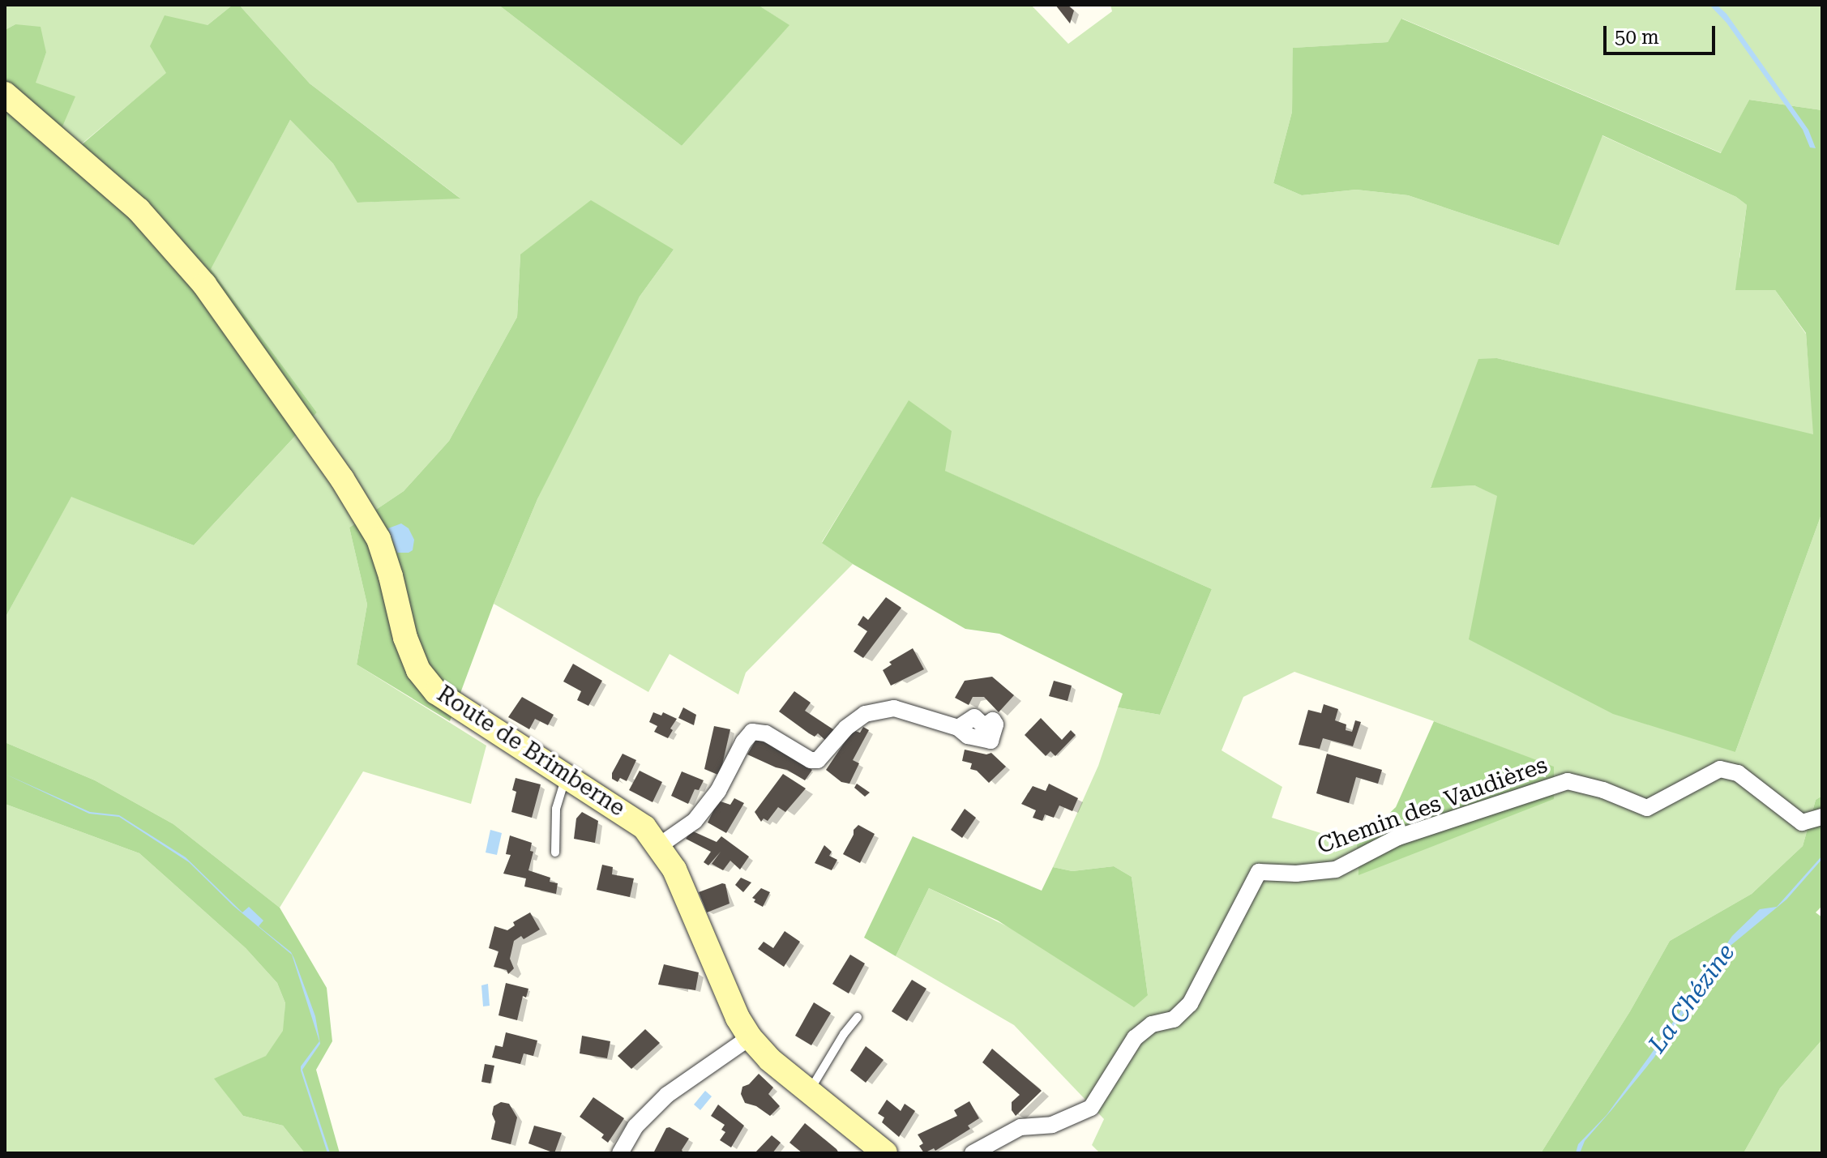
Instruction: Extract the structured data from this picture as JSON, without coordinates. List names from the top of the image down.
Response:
{
  "streets": {
    "street": ["Route de Brimberne", "Chemin des Vaudières"]
  },
  "water": ["La Chézine"],
  "scale_bar": "50 m"
}
